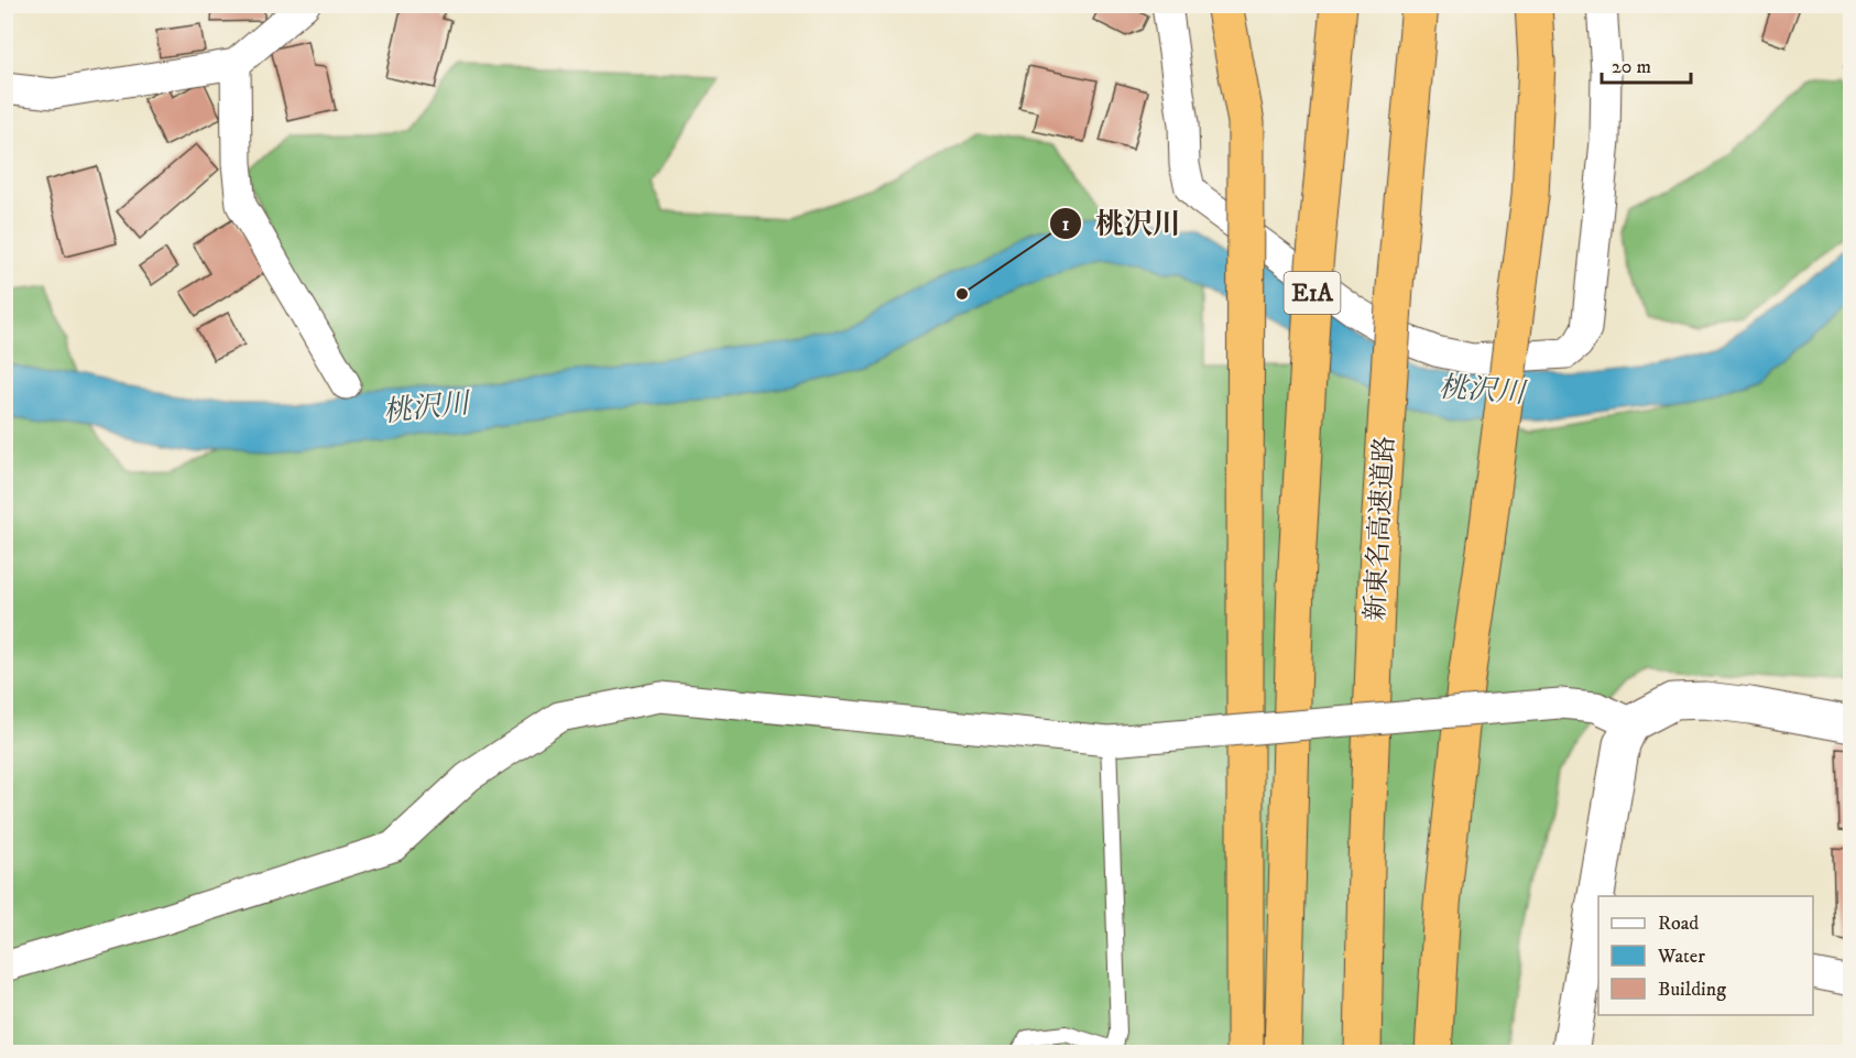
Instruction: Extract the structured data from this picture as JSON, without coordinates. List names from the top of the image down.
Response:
{
  "streets": {
    "highway": ["E1A", "新東名高速道路"]
  },
  "water": ["桃沢川"],
  "places": ["桃沢川"],
  "legend": ["Road", "Water", "Building"],
  "scale_bar": "20 m"
}
